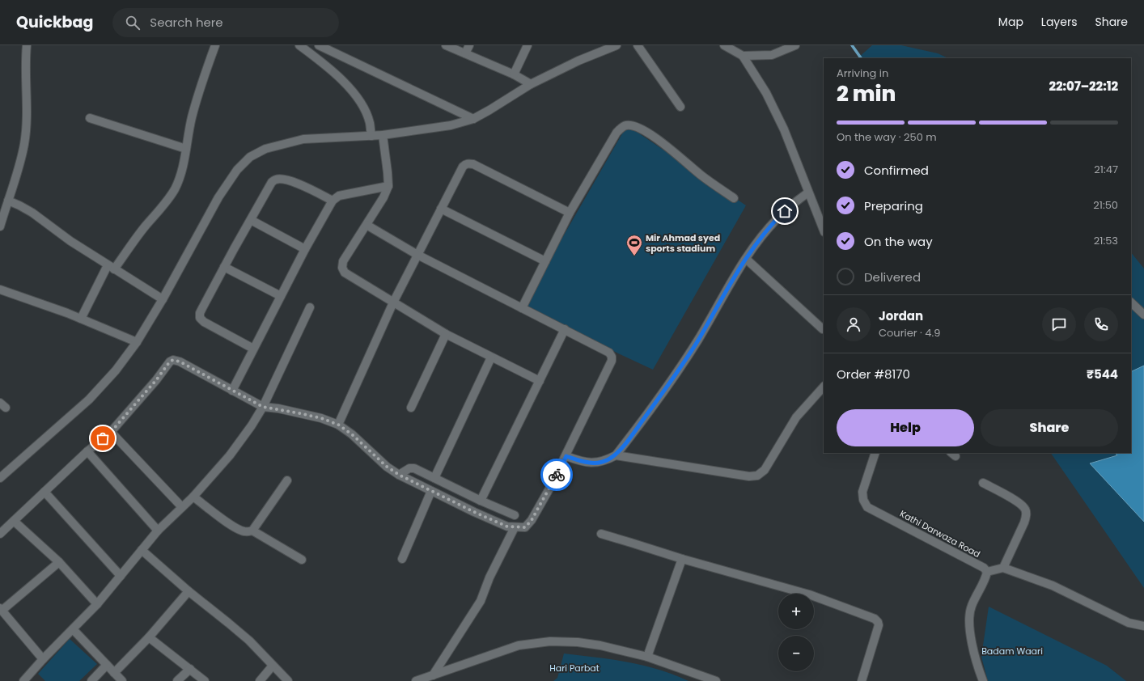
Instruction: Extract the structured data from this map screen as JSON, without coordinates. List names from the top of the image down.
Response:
{
  "streets": {
    "street": ["Kathi Darwaza Road"]
  },
  "parks": ["Badam Waari", "Hari Parbat"],
  "places": {
    "sports": ["Mir Ahmad syed sports stadium"]
  },
  "page": {
    "header": "Quickbag",
    "search": "Search here",
    "nav": ["Map", "Layers", "Share"],
    "heading": ["2 min", "Arriving in", "22:07–22:12"],
    "panel": [
      "Jordan",
      "Courier · 4.9",
      "Order #8170",
      "₹544"
    ],
    "bar": "On the way · 250 m",
    "list": [
      ["Confirmed", "21:47"],
      ["Preparing", "21:50"],
      ["On the way", "21:53"],
      "Delivered"
    ],
    "buttons": ["Help", "Share"],
    "map_buttons": ["+", "−"]
  }
}
